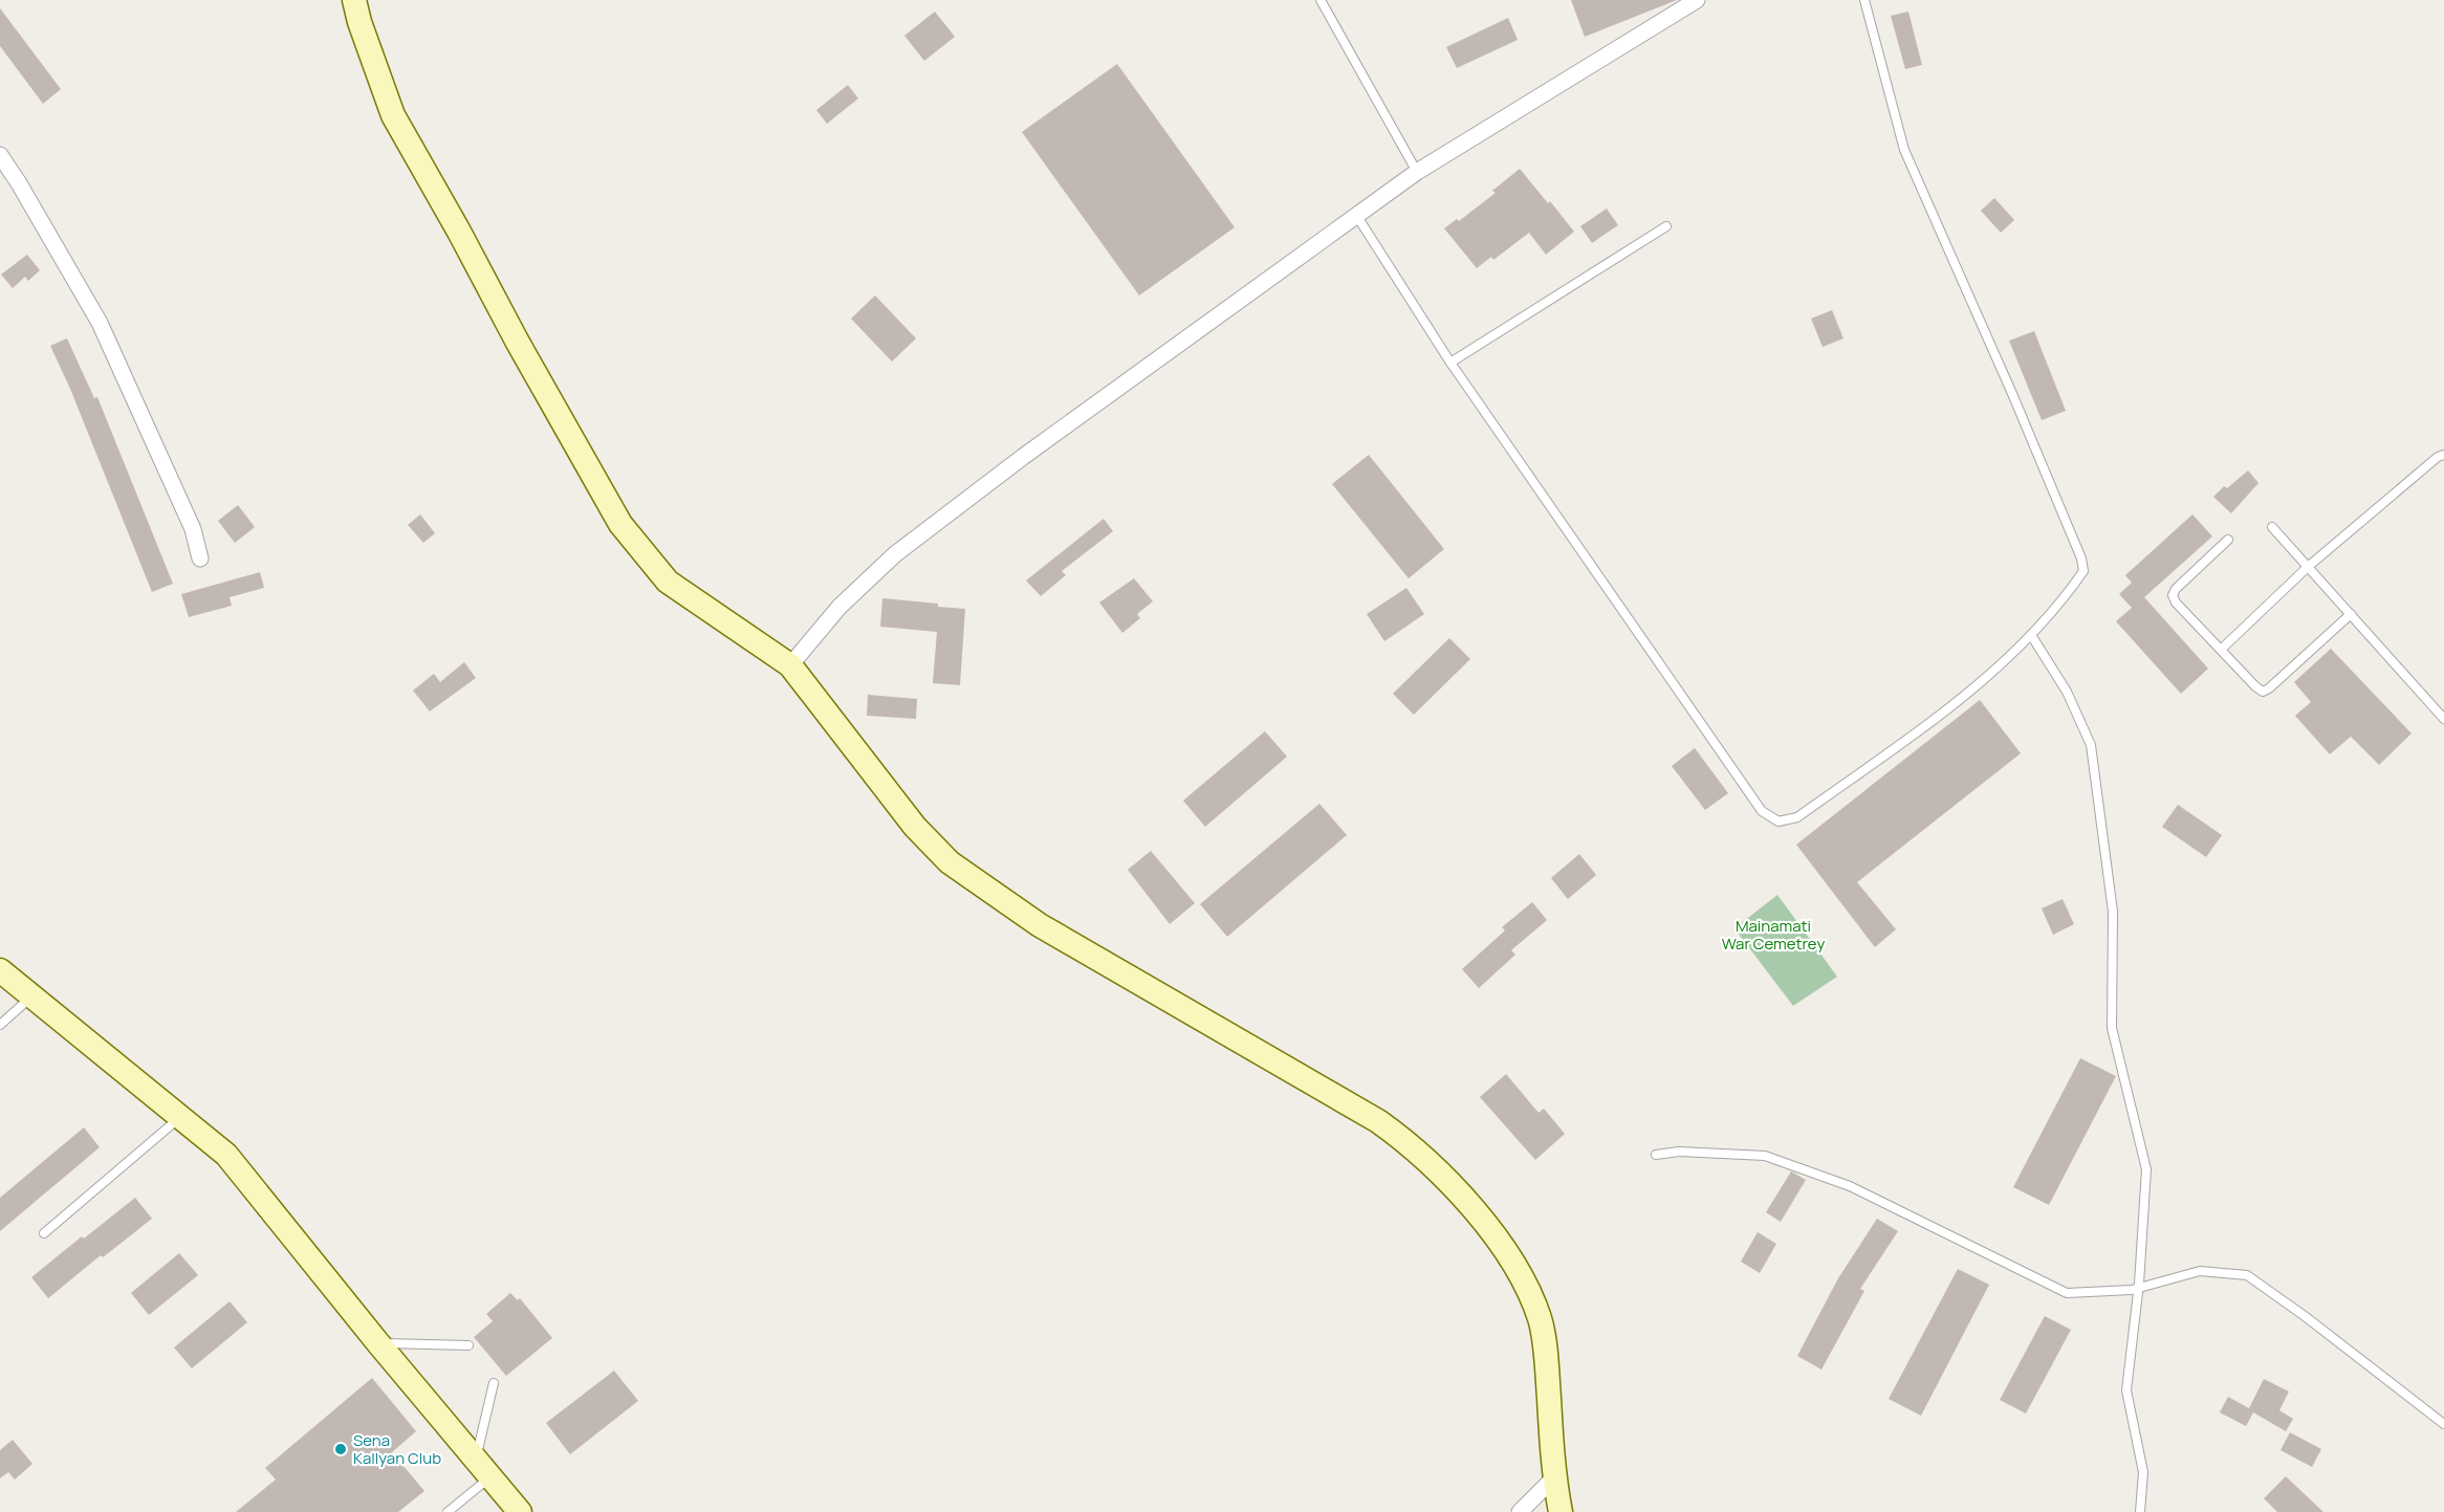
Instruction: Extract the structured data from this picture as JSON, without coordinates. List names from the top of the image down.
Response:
{
  "parks": ["Mainamati War Cemetrey"],
  "places": ["Sena Kallyan Club"]
}
